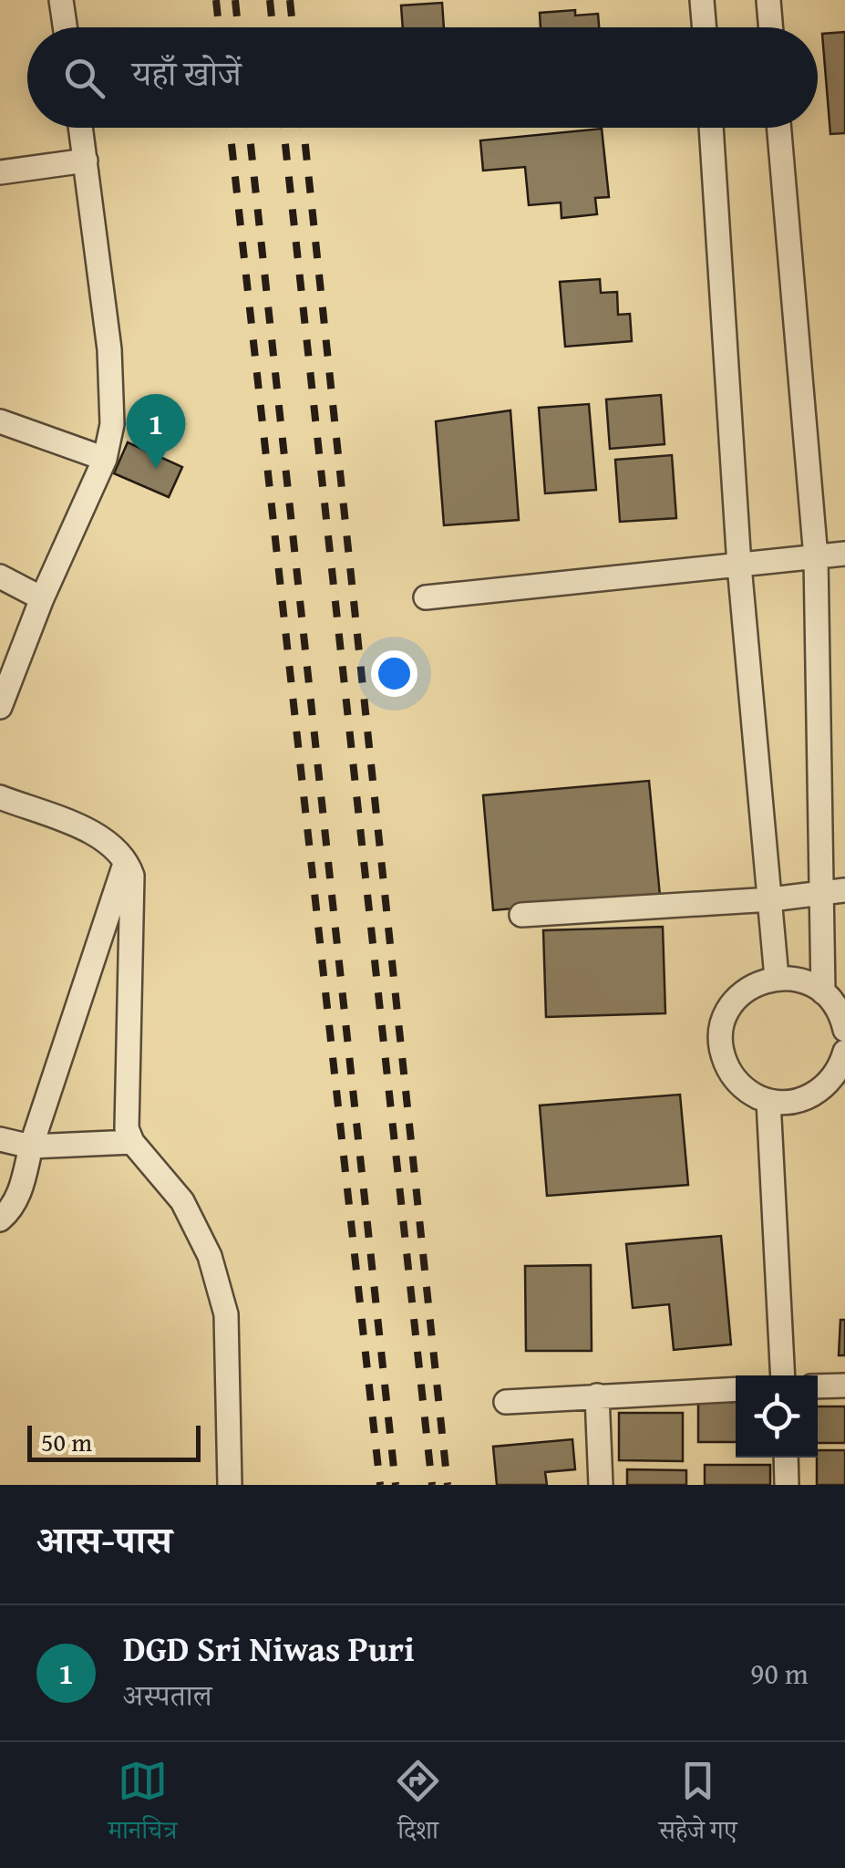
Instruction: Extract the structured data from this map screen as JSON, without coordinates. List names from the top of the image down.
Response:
{
  "scale_bar": "50 m",
  "page": {
    "search": "यहाँ खोजें",
    "pins": "1",
    "scale": "50 m",
    "heading": "आस-पास",
    "list": [
      {
        "mark": "1",
        "name": "DGD Sri Niwas Puri",
        "note": "अस्पताल",
        "value": "90 m"
      }
    ],
    "nav": ["मानचित्र", "दिशा", "सहेजे गए"]
  }
}
